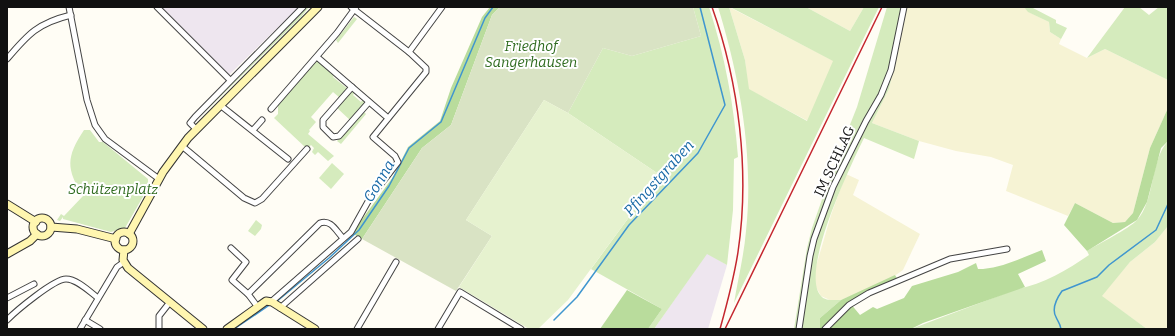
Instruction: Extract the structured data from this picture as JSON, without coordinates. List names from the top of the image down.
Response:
{
  "streets": {
    "street": ["IM SCHLAG"]
  },
  "water": ["Pfingstgraben", "Gonna"],
  "parks": ["Friedhof Sangerhausen", "Schützenplatz"]
}
